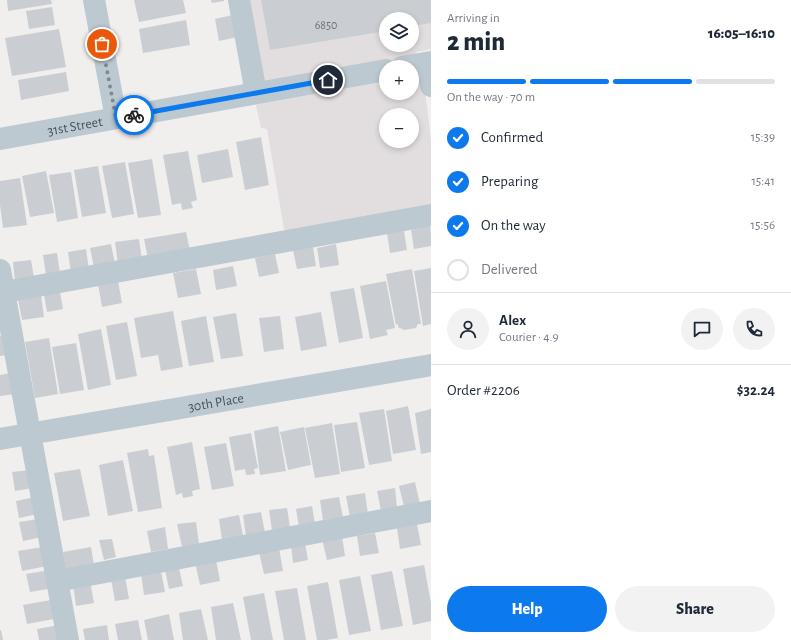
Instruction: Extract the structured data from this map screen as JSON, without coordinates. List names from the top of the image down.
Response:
{
  "streets": {
    "street": ["31st Street", "30th Place"]
  },
  "house_numbers": ["6850"],
  "page": {
    "heading": ["2 min", "Arriving in", "16:05–16:10"],
    "panel": [
      "Alex",
      "Courier · 4.9",
      "Order #2206",
      "$32.24"
    ],
    "map_buttons": ["+", "−"],
    "bar": "On the way · 70 m",
    "list": [
      ["Confirmed", "15:39"],
      ["Preparing", "15:41"],
      ["On the way", "15:56"],
      "Delivered"
    ],
    "buttons": ["Help", "Share"]
  }
}
